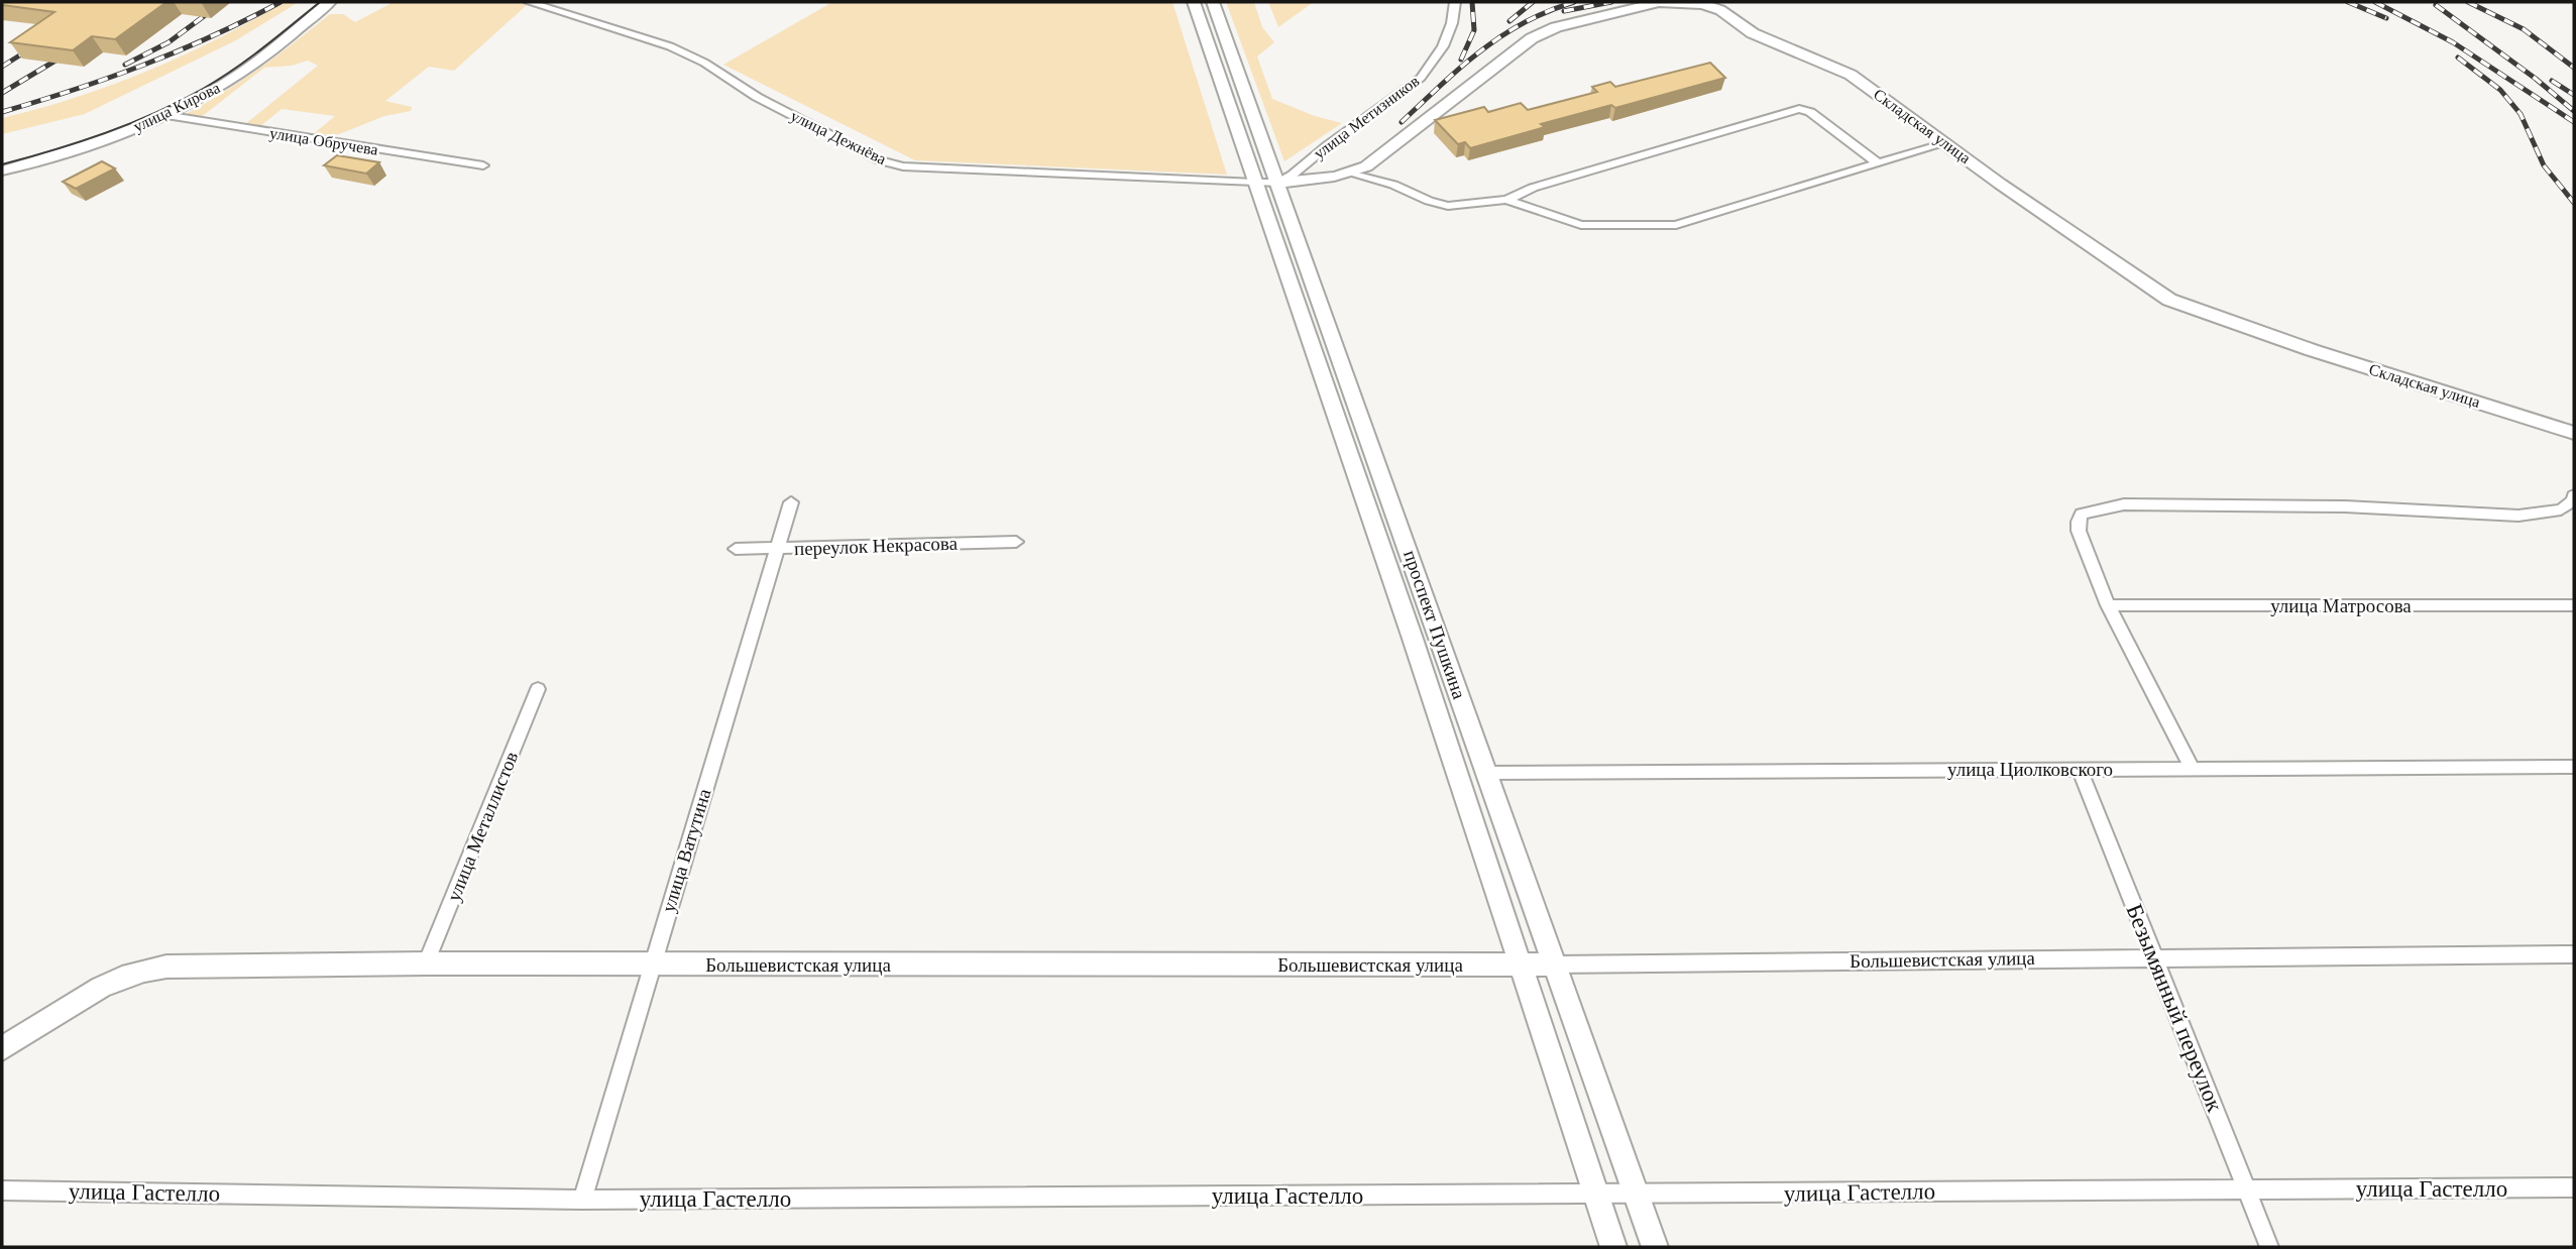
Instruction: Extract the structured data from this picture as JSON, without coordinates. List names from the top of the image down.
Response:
{
  "streets": {
    "main road": [
      "улица Кирова",
      "Складская улица",
      "проспект Пушкина",
      "Большевистская улица"
    ],
    "street": [
      "улица Метизников",
      "улица Дежнёва",
      "улица Обручева",
      "переулок Некрасова",
      "улица Матросова",
      "улица Циолковского",
      "улица Металлистов",
      "улица Ватутина",
      "Безымянный переулок",
      "улица Гастелло"
    ]
  },
  "crossings": [
    ["улица Кирова", "улица Обручева"],
    ["улица Метизников", "Складская улица"],
    ["улица Метизников", "улица Дежнёва"],
    ["улица Метизников", "проспект Пушкина"],
    ["Складская улица", "улица Дежнёва"],
    ["Складская улица", "проспект Пушкина"],
    ["улица Дежнёва", "проспект Пушкина"],
    ["переулок Некрасова", "улица Ватутина"],
    ["проспект Пушкина", "улица Циолковского"],
    ["проспект Пушкина", "Большевистская улица"],
    ["проспект Пушкина", "улица Гастелло"],
    ["улица Циолковского", "Безымянный переулок"],
    ["улица Металлистов", "Большевистская улица"],
    ["улица Ватутина", "Большевистская улица"],
    ["улица Ватутина", "улица Гастелло"],
    ["Большевистская улица", "Безымянный переулок"],
    ["Безымянный переулок", "улица Гастелло"]
  ]
}
